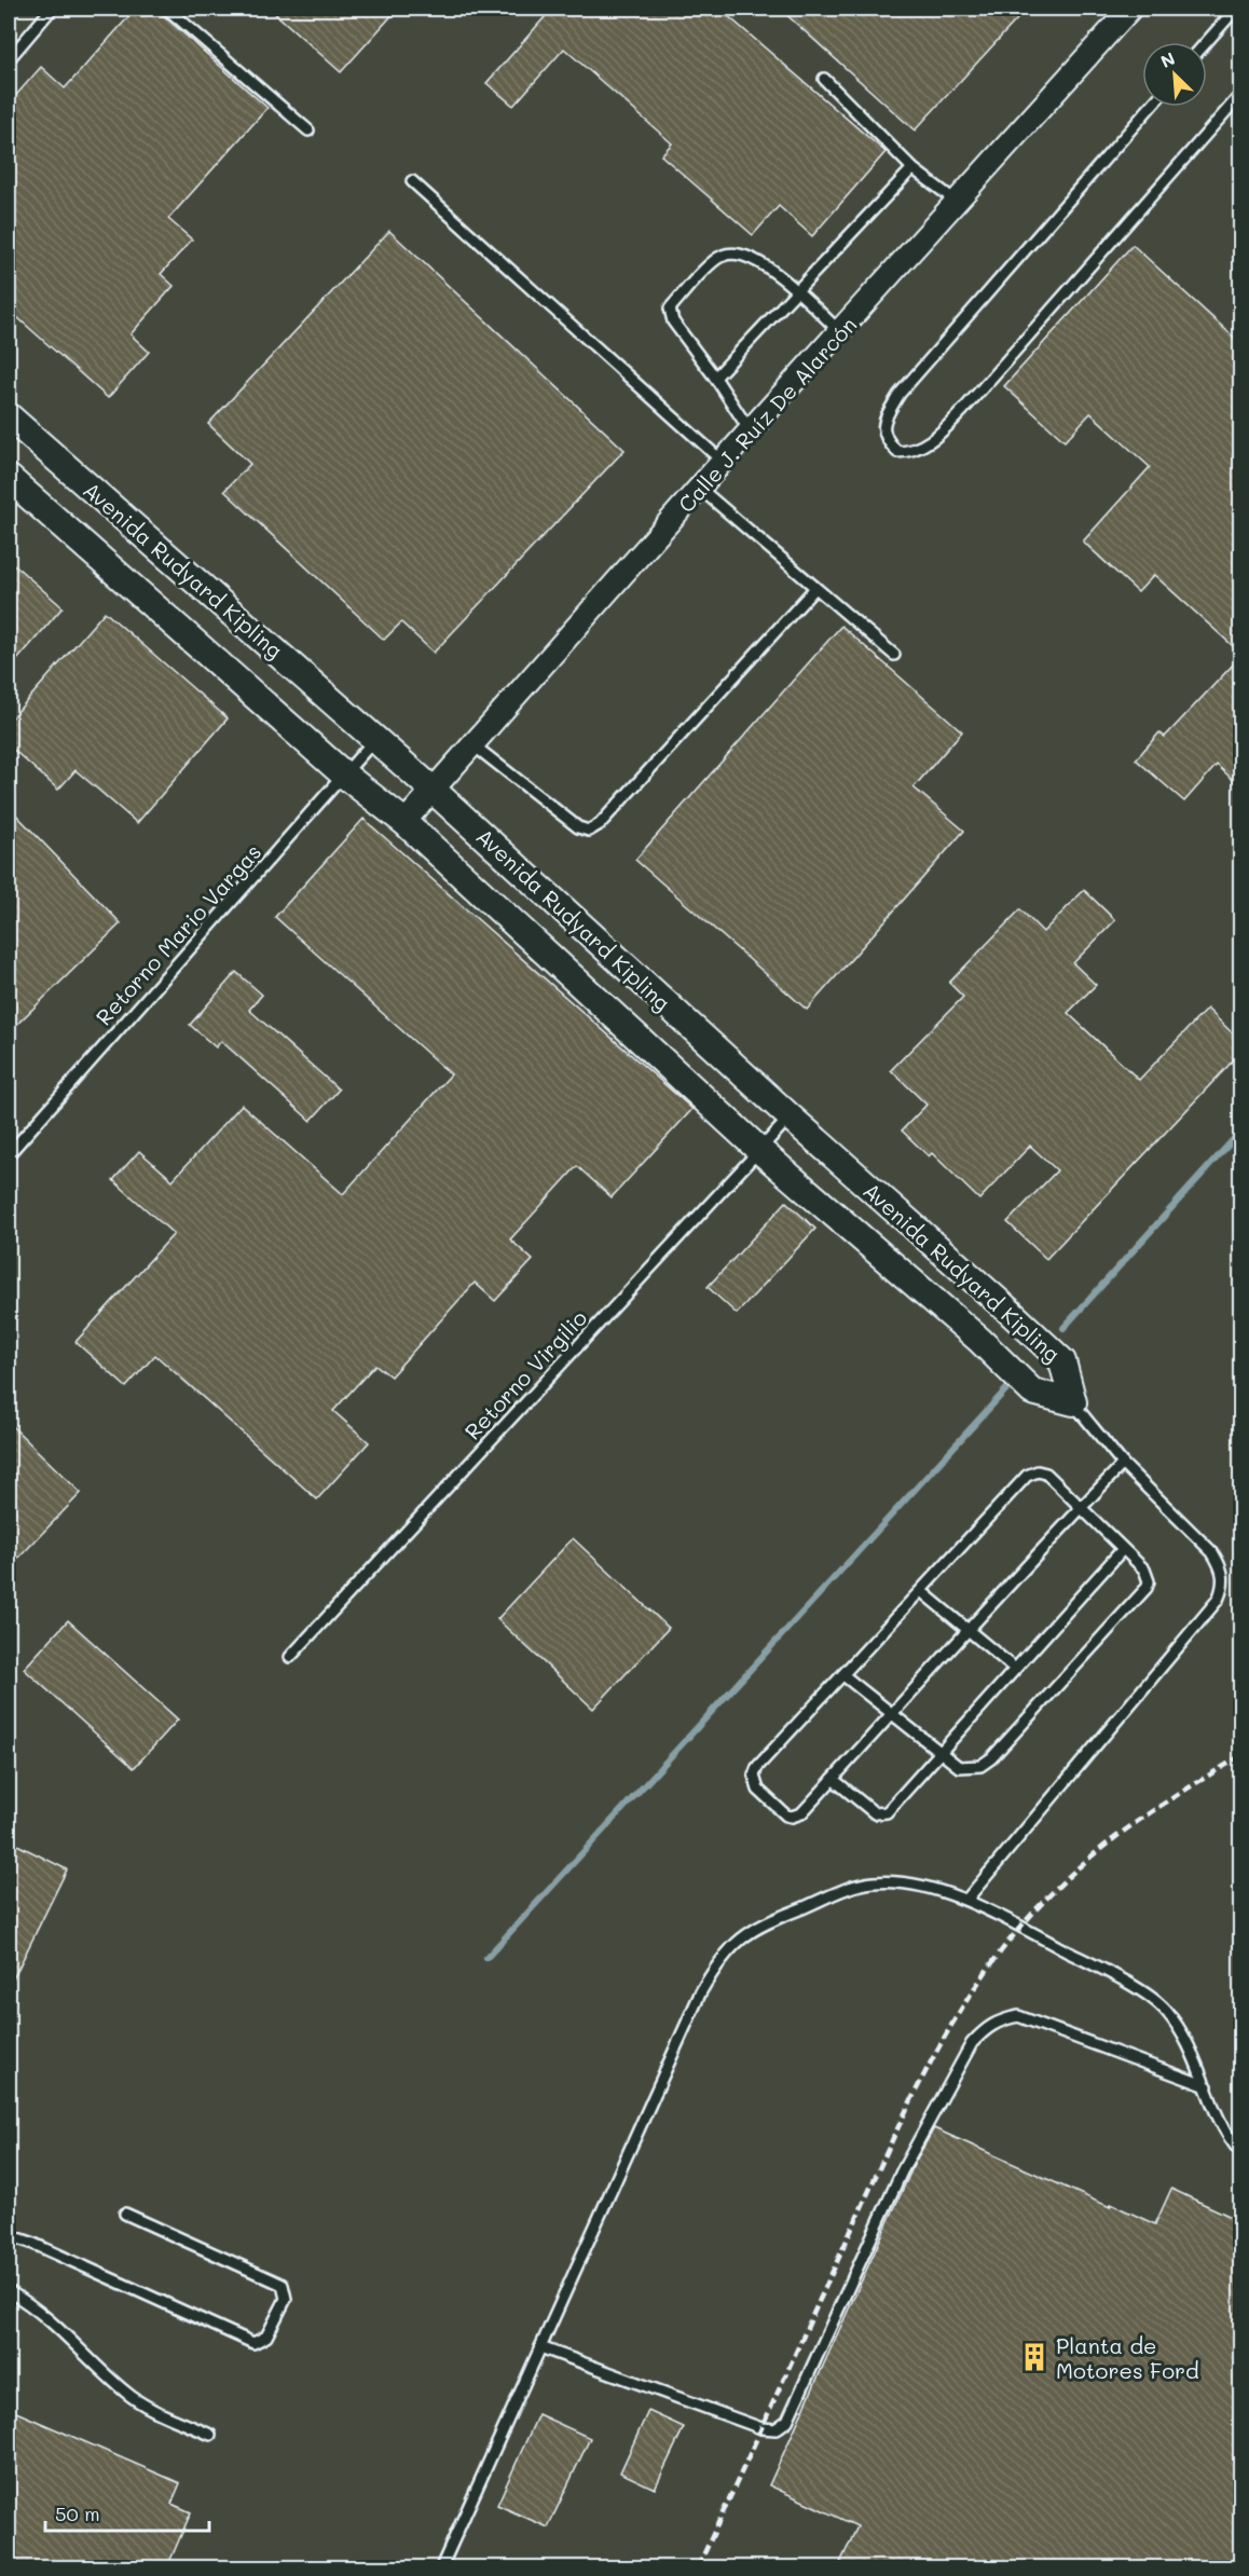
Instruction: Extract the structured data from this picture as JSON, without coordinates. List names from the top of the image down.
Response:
{
  "streets": {
    "street": ["Calle J. Ruíz De Alarcón", "Avenida Rudyard Kipling"],
    "lane": ["Retorno Mario Vargas", "Retorno Virgilio"]
  },
  "crossings": [
    ["Calle J. Ruíz De Alarcón", "Avenida Rudyard Kipling"],
    ["Avenida Rudyard Kipling", "Retorno Mario Vargas"],
    ["Avenida Rudyard Kipling", "Retorno Virgilio"]
  ],
  "places": {
    "building": ["Planta de Motores Ford"]
  },
  "scale_bar": "50 m",
  "north": "top left"
}
